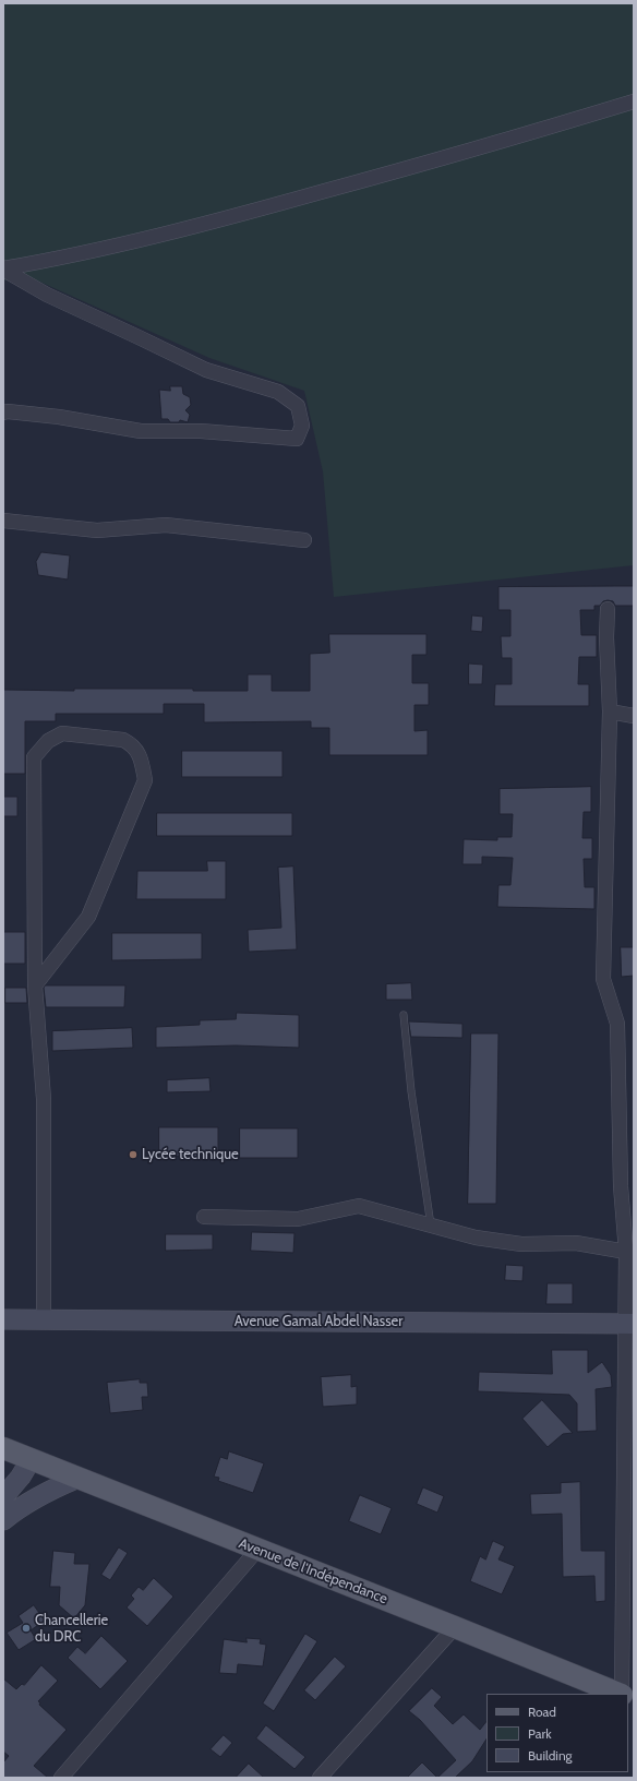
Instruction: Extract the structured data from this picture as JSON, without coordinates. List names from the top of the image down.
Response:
{
  "streets": {
    "main road": ["Avenue de l'Indépendance"],
    "street": ["Avenue Gamal Abdel Nasser"]
  },
  "places": ["Lycée technique", "Chancellerie du DRC"],
  "legend": ["Road", "Park", "Building"]
}
